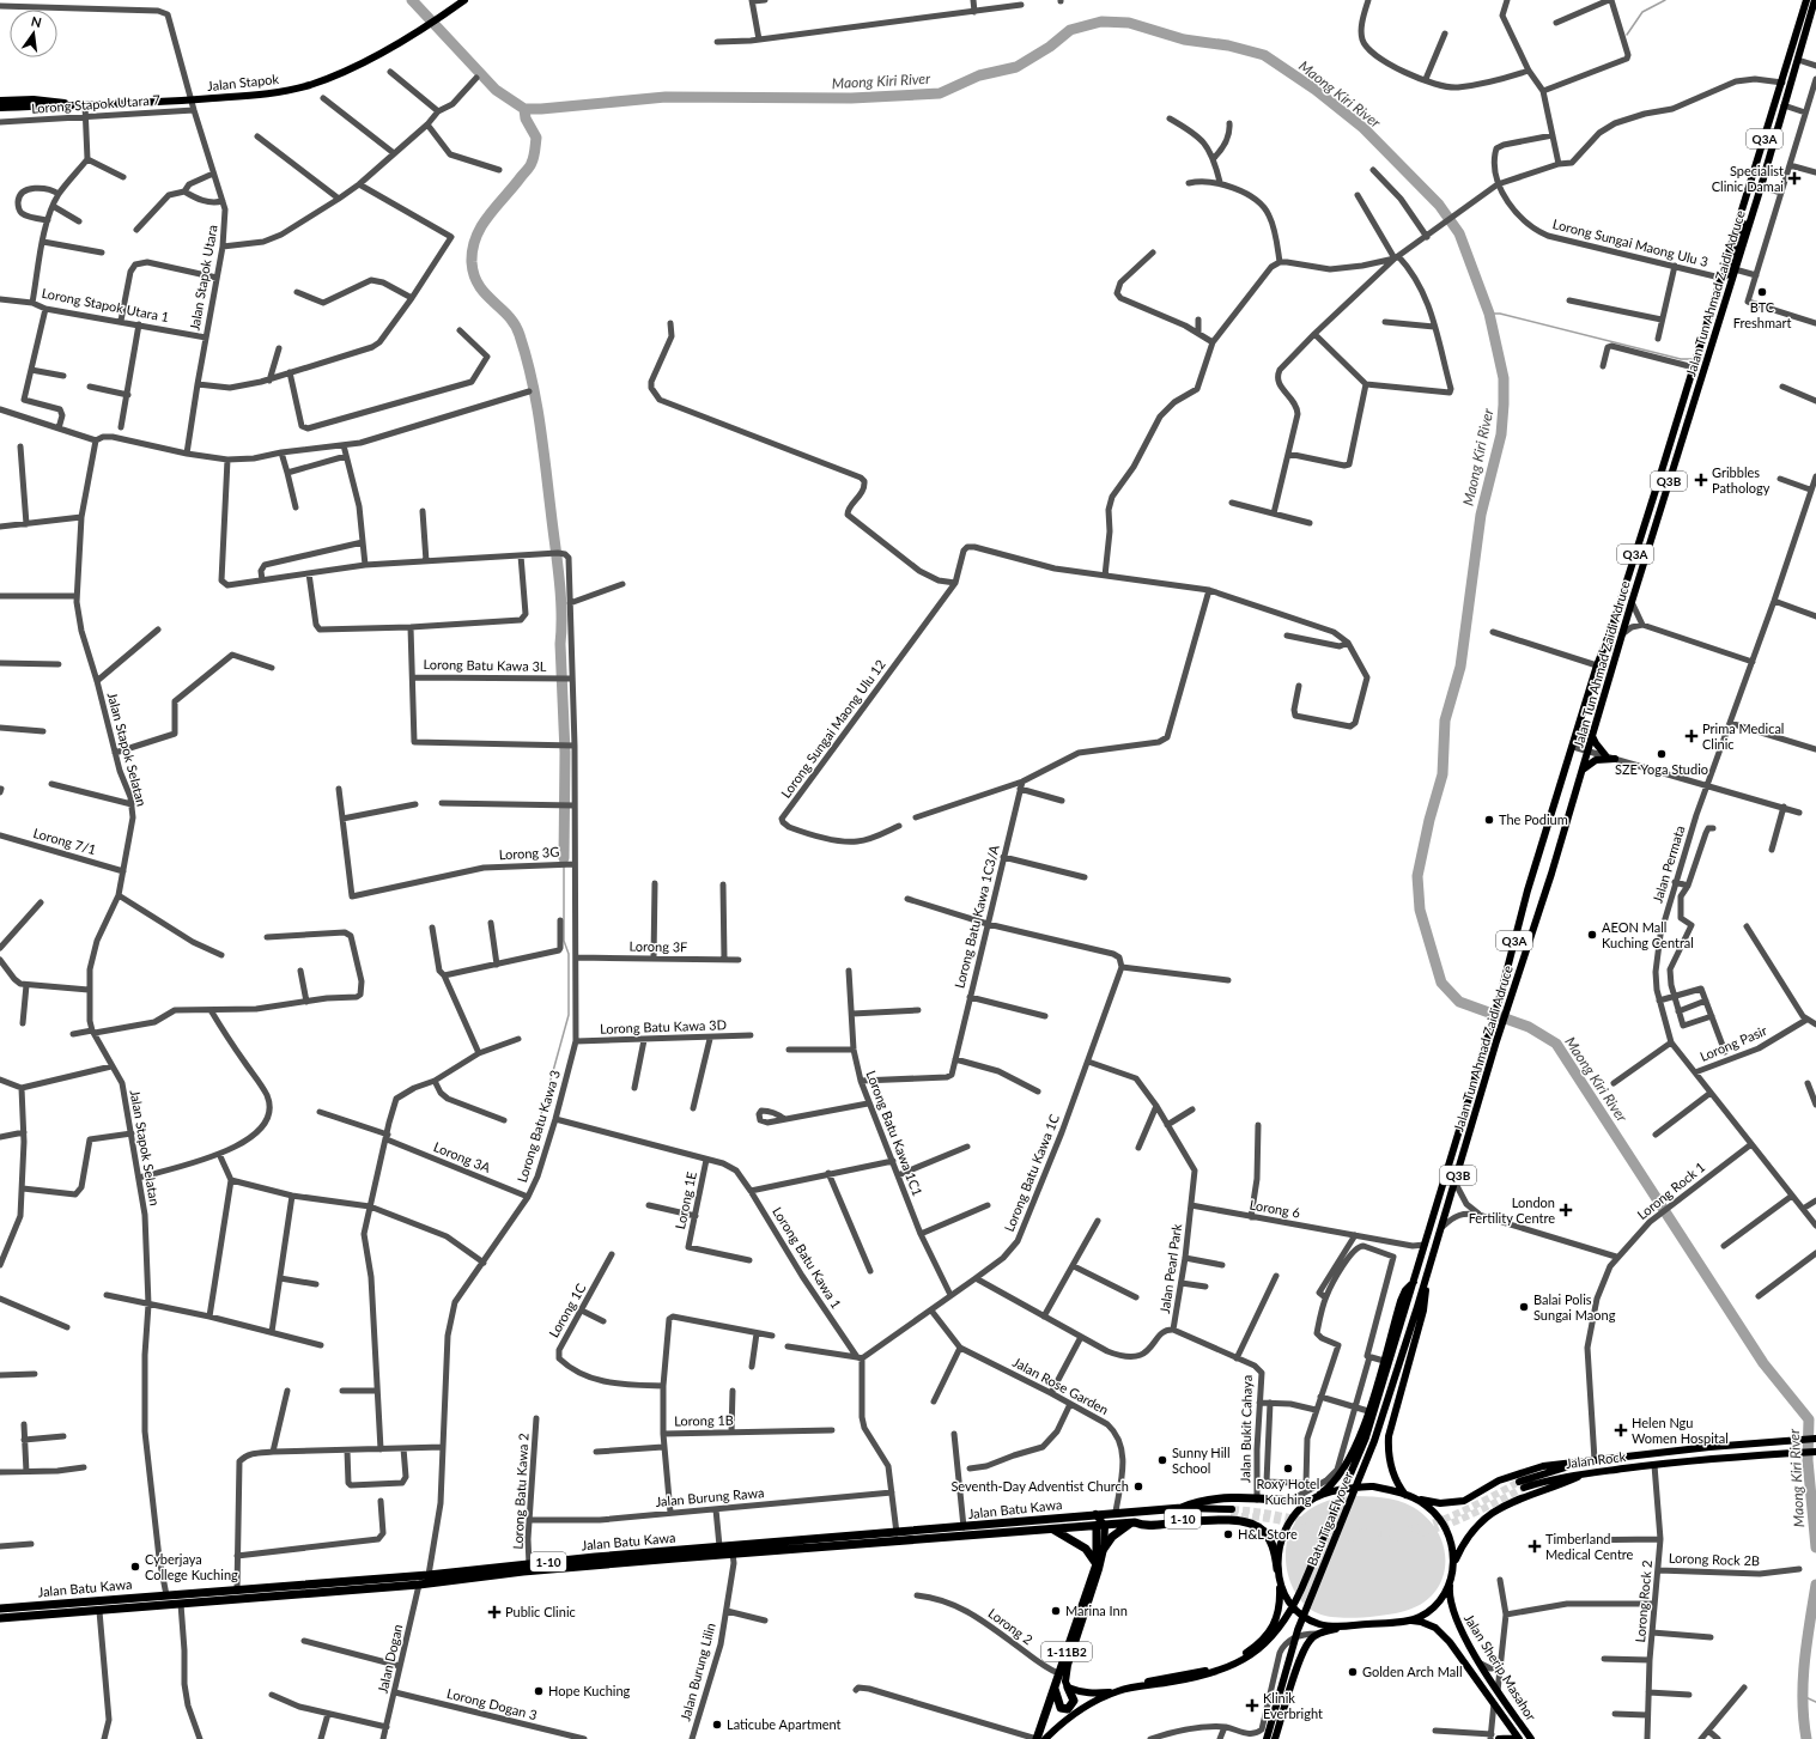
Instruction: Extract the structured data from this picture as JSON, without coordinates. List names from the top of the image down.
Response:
{
  "streets": {
    "highway": ["Jalan Batu Kawa", "1-10", "1-11B2"],
    "main road": [
      "Jalan Stapok",
      "Q3A",
      "Jalan Tun Ahmad Zaidi Adruce",
      "Q3B",
      "Jalan Rock",
      "Batu Tiga Flyover",
      "Jalan Sherip Masahor"
    ],
    "street": [
      "Lorong Stapok Utara 7",
      "Lorong Sungai Maong Ulu 3",
      "Jalan Stapok Utara",
      "Lorong Stapok Utara 1",
      "Lorong Batu Kawa 3L",
      "Lorong Sungai Maong Ulu 12",
      "Jalan Stapok Selatan",
      "Lorong 7/1",
      "Lorong 3G",
      "Jalan Permata",
      "Lorong Batu Kawa 1C3/A",
      "Lorong 3F",
      "Lorong Batu Kawa 3D",
      "Lorong Pasir",
      "Lorong Batu Kawa 3",
      "Lorong Batu Kawa 1C1",
      "Lorong 3A",
      "Lorong Batu Kawa 1C",
      "Lorong Rock 1",
      "Lorong 1E",
      "Lorong 6",
      "Lorong Batu Kawa 1",
      "Jalan Pearl Park",
      "Lorong 1C",
      "Jalan Rose Garden",
      "Lorong 1B",
      "Jalan Bukit Cahaya",
      "Lorong Batu Kawa 2",
      "Jalan Burung Rawa",
      "Lorong Rock 2B",
      "Lorong Rock 2",
      "Lorong 2",
      "Jalan Dogan",
      "Jalan Burung Lilin",
      "Lorong Dogan 3"
    ]
  },
  "crossings": [
    ["Jalan Stapok", "Jalan Stapok Utara"],
    ["Lorong Stapok Utara 7", "Jalan Stapok Utara"],
    ["Lorong Sungai Maong Ulu 3", "Jalan Tun Ahmad Zaidi Adruce"],
    ["Jalan Stapok Utara", "Lorong Stapok Utara 1"],
    ["Jalan Tun Ahmad Zaidi Adruce", "Lorong 6"],
    ["Jalan Tun Ahmad Zaidi Adruce", "Batu Tiga Flyover"],
    ["Lorong Batu Kawa 3L", "Lorong Batu Kawa 3"],
    ["Jalan Stapok Selatan", "Lorong 7/1"],
    ["Jalan Stapok Selatan", "Jalan Batu Kawa"],
    ["Lorong 3G", "Lorong Batu Kawa 3"],
    ["Jalan Permata", "Lorong Pasir"],
    ["Jalan Permata", "Lorong Rock 1"],
    ["Lorong Batu Kawa 1C3/A", "Lorong Batu Kawa 1C1"],
    ["Lorong 3F", "Lorong Batu Kawa 3"],
    ["Lorong Batu Kawa 3D", "Lorong Batu Kawa 3"],
    ["Lorong Batu Kawa 3", "Lorong 3A"],
    ["Lorong Batu Kawa 3", "Lorong Batu Kawa 1"],
    ["Lorong Batu Kawa 3", "Jalan Batu Kawa"],
    ["Lorong Batu Kawa 1C1", "Lorong Batu Kawa 1C"],
    ["Lorong Batu Kawa 1C", "Lorong Batu Kawa 1"],
    ["Lorong Batu Kawa 1C", "Jalan Pearl Park"],
    ["Lorong Batu Kawa 1C", "Jalan Rose Garden"],
    ["Lorong Rock 1", "Jalan Rock"],
    ["Lorong 1E", "Lorong Batu Kawa 1"],
    ["Lorong 6", "Jalan Pearl Park"],
    ["Jalan Pearl Park", "Jalan Bukit Cahaya"],
    ["Lorong 1C", "Lorong 1B"],
    ["Jalan Rose Garden", "Jalan Batu Kawa"],
    ["Jalan Rock", "Lorong Rock 2"],
    ["Jalan Rock", "Jalan Sherip Masahor"],
    ["Lorong Batu Kawa 2", "Jalan Burung Rawa"],
    ["Lorong Batu Kawa 2", "Jalan Batu Kawa"],
    ["Jalan Batu Kawa", "1-11B2"],
    ["Jalan Batu Kawa", "Jalan Dogan"],
    ["Jalan Batu Kawa", "Jalan Burung Lilin"],
    ["Lorong Rock 2B", "Lorong Rock 2"],
    ["Lorong 2", "1-11B2"],
    ["Jalan Dogan", "Lorong Dogan 3"]
  ],
  "water": ["Maong Kiri River"],
  "places": {
    "health": [
      "Specialist Clinic Damai",
      "Gribbles Pathology",
      "Prima Medical Clinic",
      "London Fertility Centre",
      "Helen Ngu Women Hospital",
      "Timberland Medical Centre",
      "Public Clinic",
      "Klinik Everbright"
    ],
    "other": [
      "BTC Freshmart",
      "SZE Yoga Studio",
      "The Podium",
      "AEON Mall Kuching Central",
      "Balai Polis Sungai Maong",
      "Sunny Hill School",
      "Roxy Hotel Kuching",
      "Seventh-Day Adventist Church",
      "H&L Store",
      "Cyberjaya College Kuching",
      "Marina Inn",
      "Golden Arch Mall",
      "Hope Kuching",
      "Laticube Apartment"
    ]
  },
  "north": "top"
}
